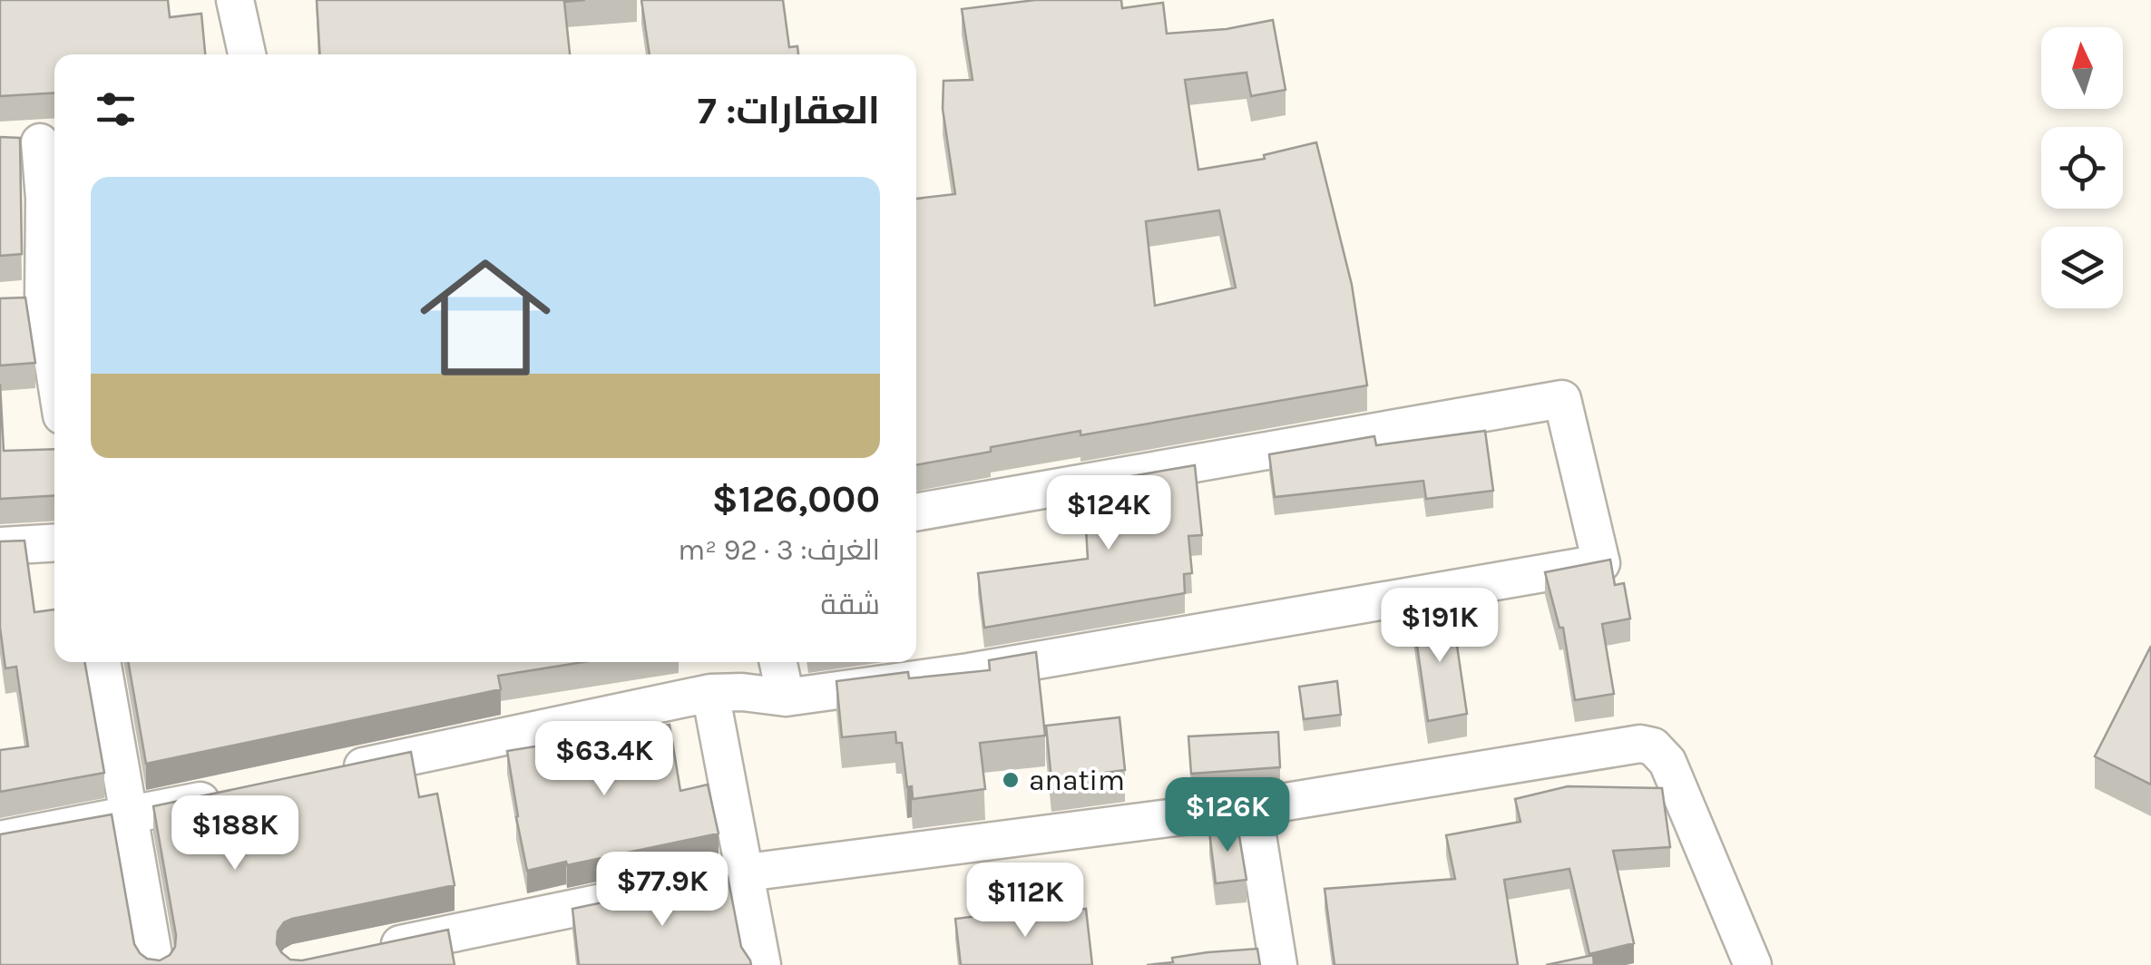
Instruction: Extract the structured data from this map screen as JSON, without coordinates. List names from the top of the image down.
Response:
{
  "places": ["anatim"],
  "north": "top",
  "page": {
    "heading": "العقارات: 7",
    "list": [
      {
        "name": "$126,000",
        "note": "الغرف: 3 · 92 m² · شقة"
      }
    ],
    "price": [
      "$124K",
      "$191K",
      "$63.4K",
      "$126K",
      "$188K",
      "$77.9K",
      "$112K"
    ]
  }
}
